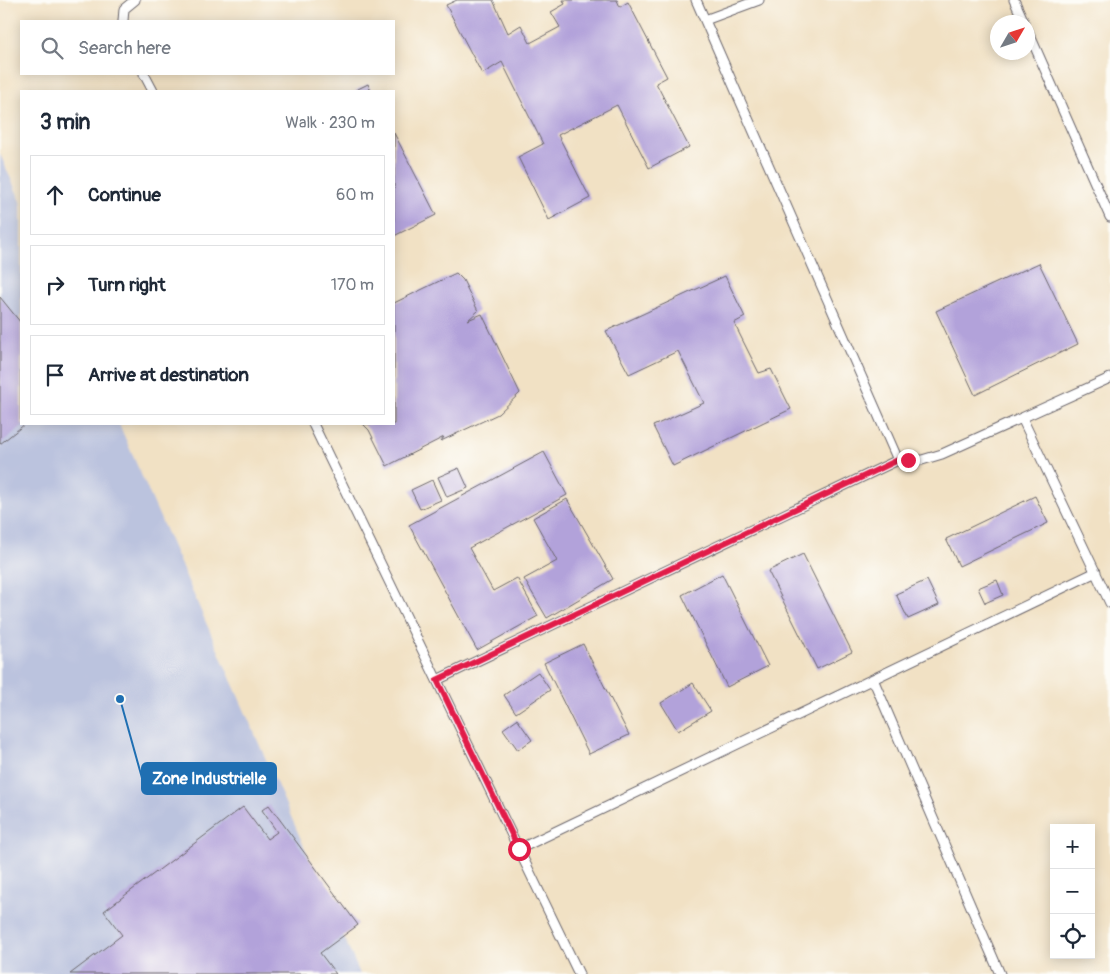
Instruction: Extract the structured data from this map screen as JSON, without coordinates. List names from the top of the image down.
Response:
{
  "places": ["Zone Industrielle"],
  "north": "top right",
  "page": {
    "search": "Search here",
    "heading": ["3 min", "Walk · 230 m"],
    "list": [
      ["Continue", "60 m"],
      ["Turn right", "170 m"],
      "Arrive at destination"
    ],
    "map_buttons": ["+", "−"]
  }
}
